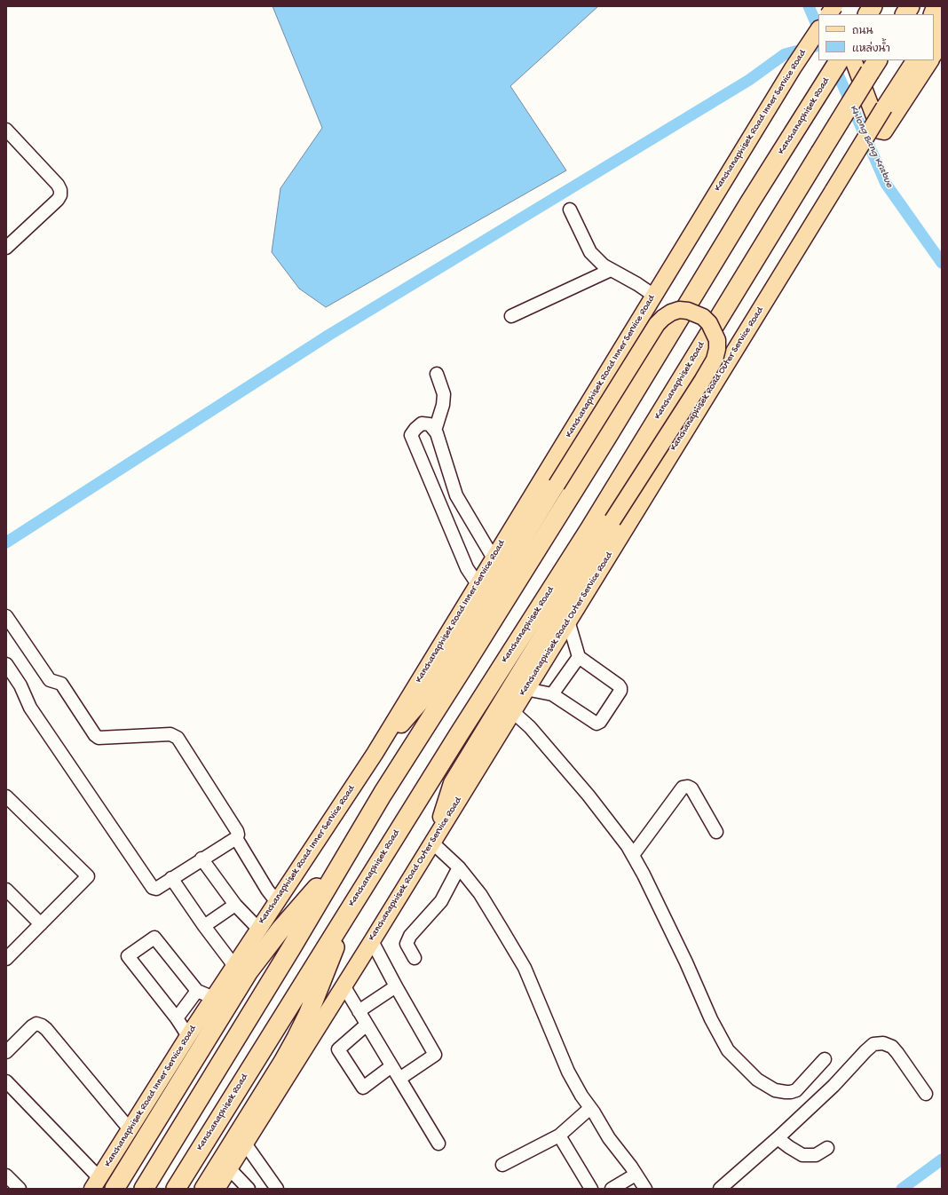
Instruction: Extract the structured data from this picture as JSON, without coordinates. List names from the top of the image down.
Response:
{
  "streets": {
    "highway": ["Kanchanaphisek Road"],
    "main road": ["Kanchanaphisek Road Inner Service Road", "Kanchanaphisek Road Outer Service Road"]
  },
  "water": ["Khlong Bang Krabue"],
  "legend": ["ถนน", "แหล่งน้ำ"]
}
